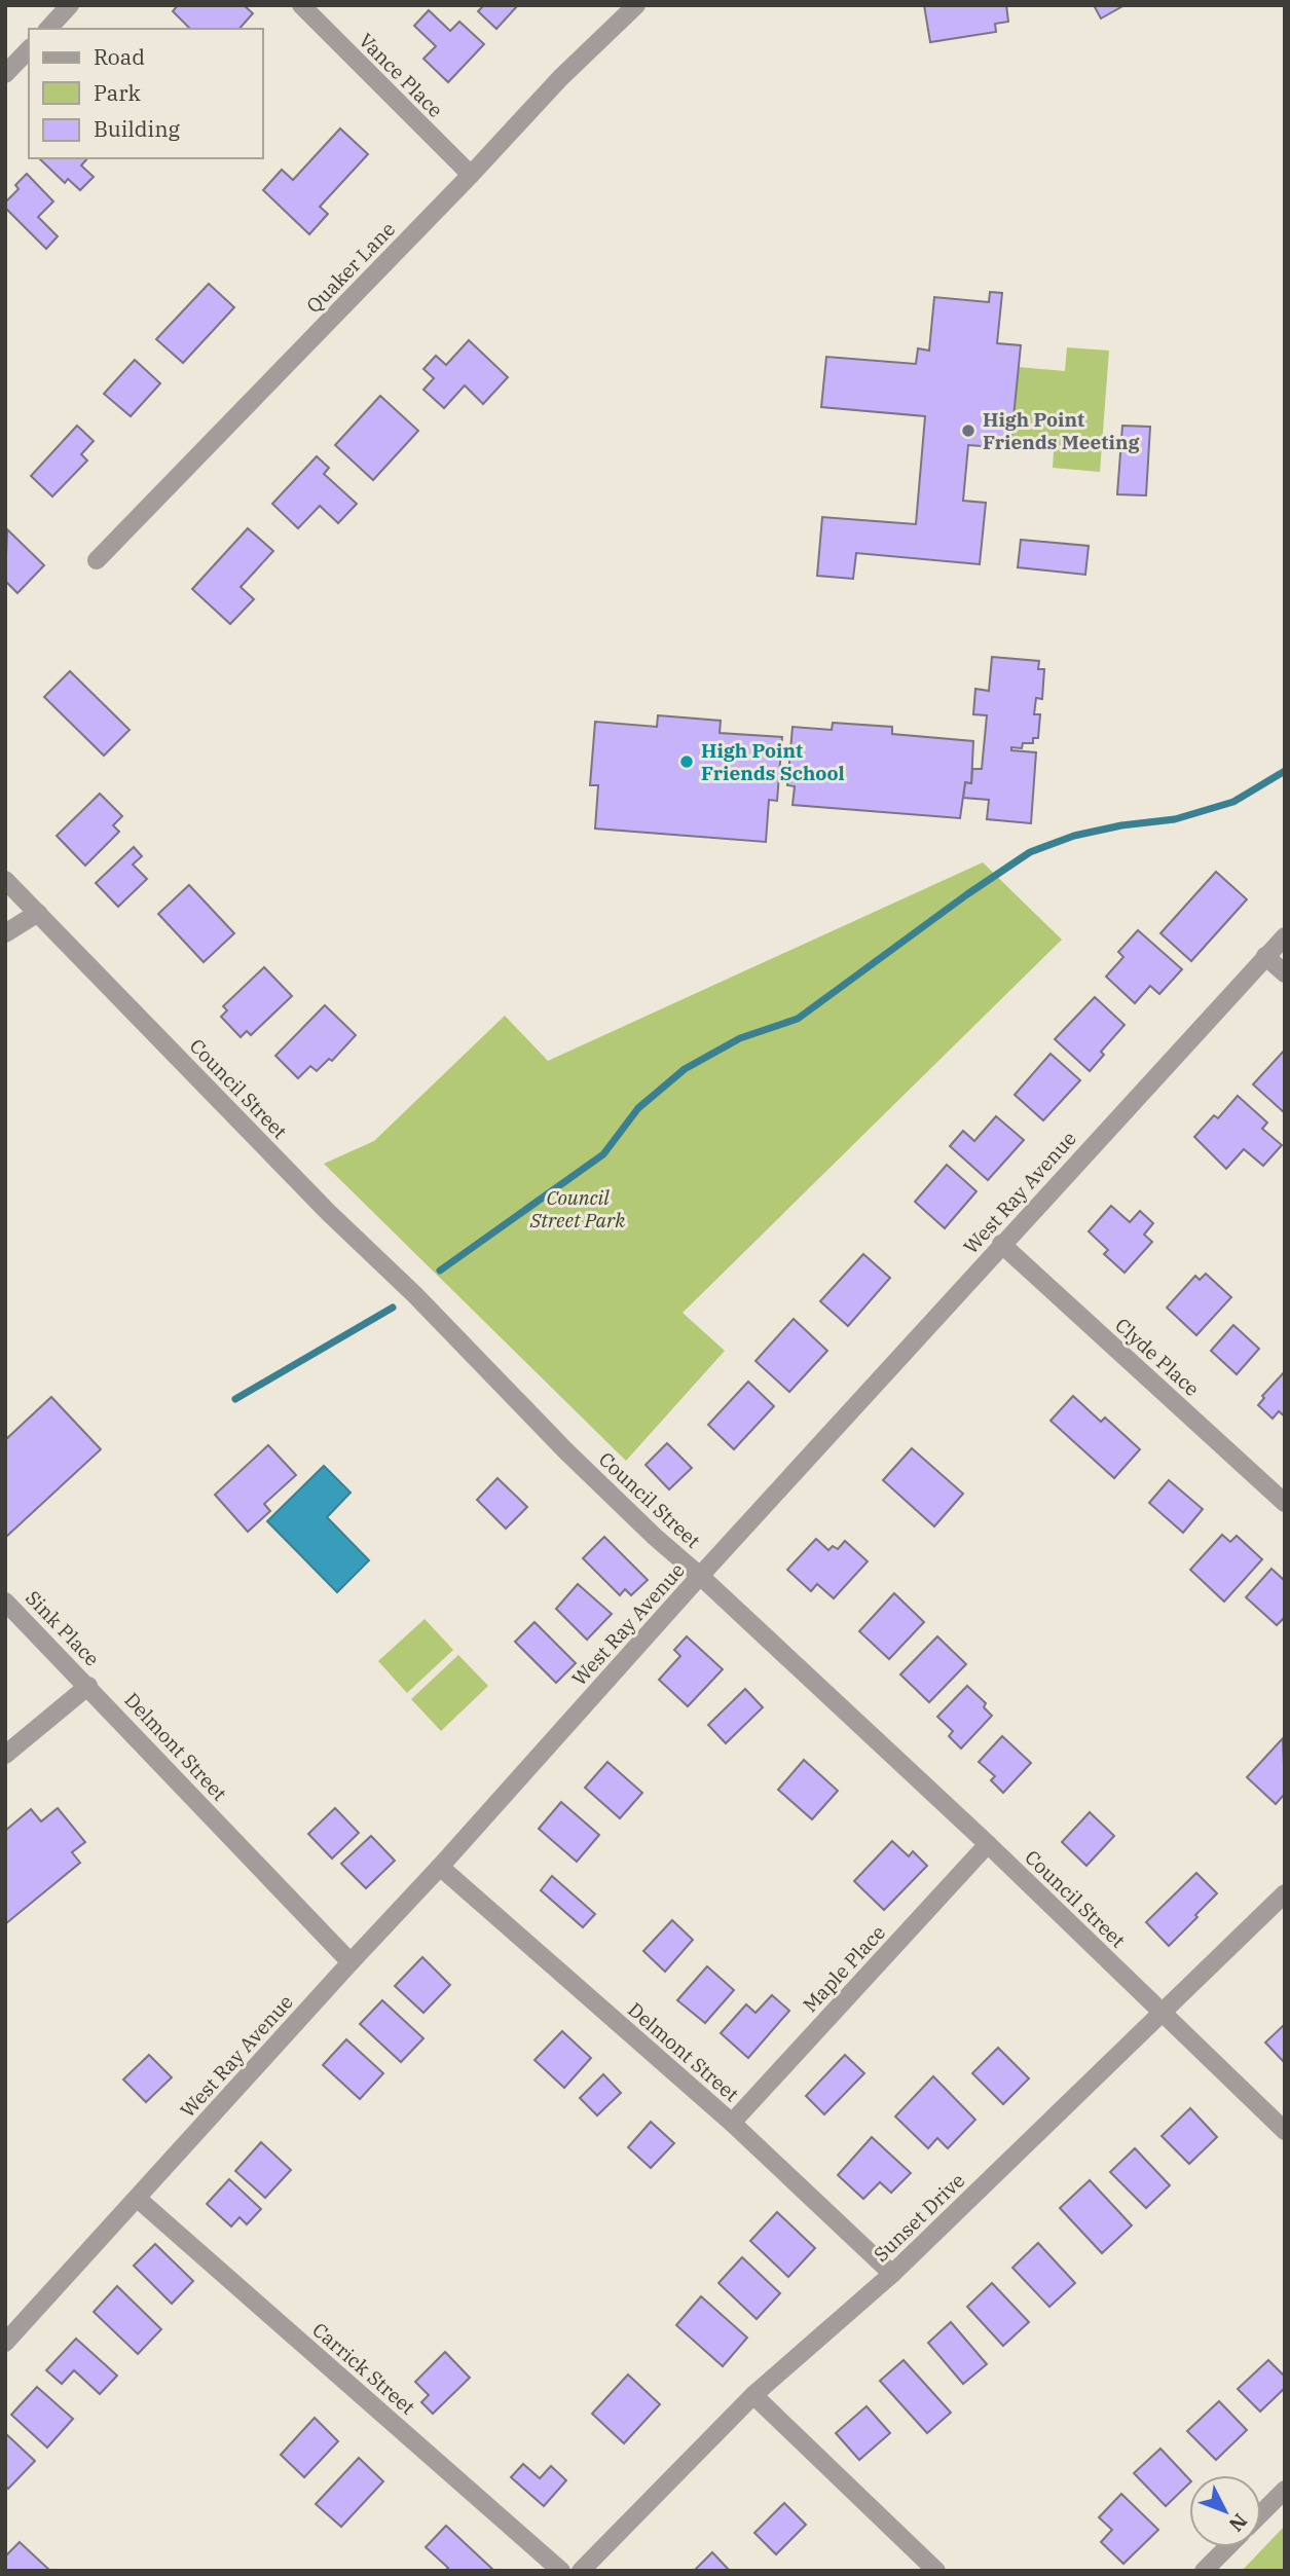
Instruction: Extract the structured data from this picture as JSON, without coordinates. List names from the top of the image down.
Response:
{
  "streets": {
    "street": [
      "Vance Place",
      "Quaker Lane",
      "Council Street",
      "West Ray Avenue",
      "Clyde Place",
      "Sink Place",
      "Delmont Street",
      "Maple Place",
      "Sunset Drive",
      "Carrick Street"
    ]
  },
  "crossings": [
    ["Vance Place", "Quaker Lane"],
    ["Council Street", "West Ray Avenue"],
    ["Council Street", "Maple Place"],
    ["Council Street", "Sunset Drive"],
    ["West Ray Avenue", "Clyde Place"],
    ["West Ray Avenue", "Delmont Street"],
    ["West Ray Avenue", "Carrick Street"],
    ["Sink Place", "Delmont Street"],
    ["Delmont Street", "Maple Place"],
    ["Delmont Street", "Sunset Drive"]
  ],
  "parks": ["Council Street Park"],
  "places": ["High Point Friends Meeting", "High Point Friends School"],
  "legend": ["Road", "Park", "Building"],
  "north": "bottom right"
}
